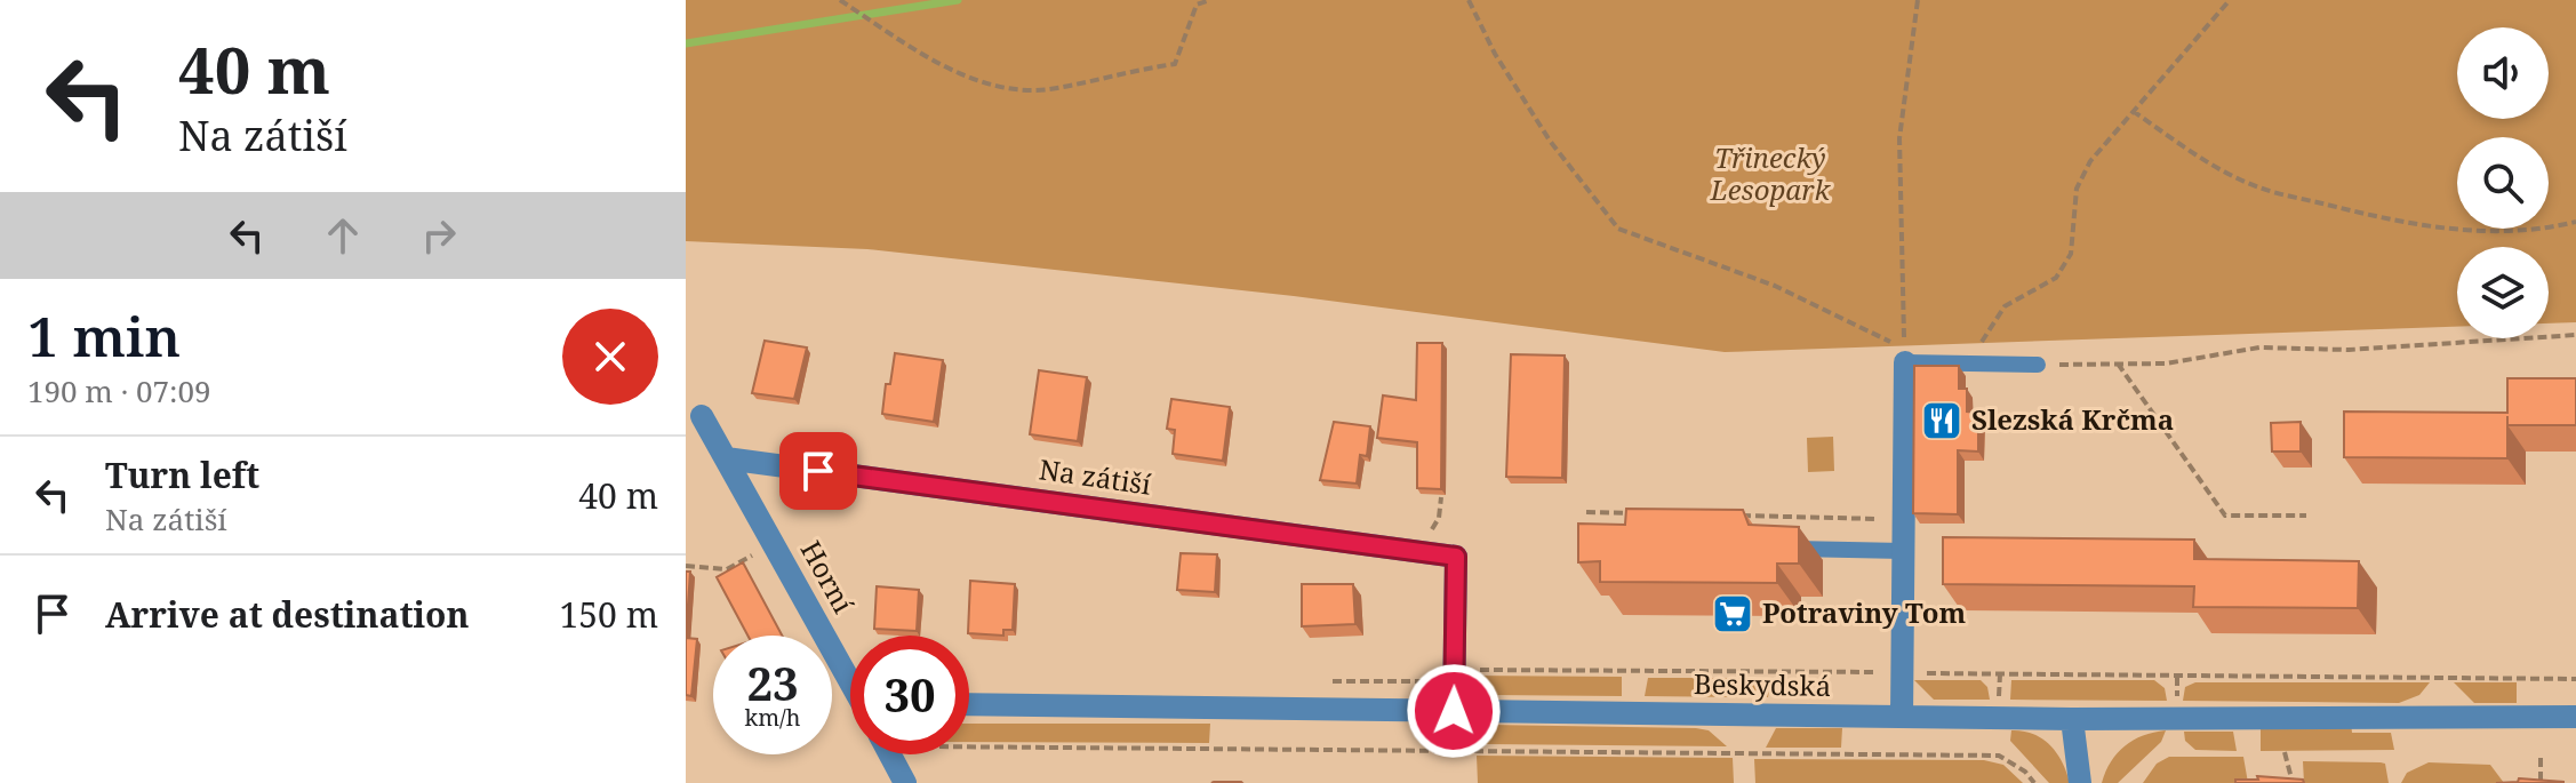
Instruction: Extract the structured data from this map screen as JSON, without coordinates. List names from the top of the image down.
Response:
{
  "streets": {
    "street": ["Na zátiší", "Horní", "Beskydská"]
  },
  "crossings": [
    ["Na zátiší", "Horní"]
  ],
  "parks": ["Třinecký Lesopark"],
  "places": {
    "restaurant": ["Slezská Krčma"],
    "supermarket": ["Potraviny Tom"]
  },
  "page": {
    "turn": ["40 m", "Na zátiší"],
    "heading": ["1 min", "190 m · 07:09"],
    "list": [
      {
        "name": "Turn left",
        "note": "Na zátiší",
        "value": "40 m"
      },
      {
        "name": "Arrive at destination",
        "value": "150 m"
      }
    ],
    "speed": "23 km/h",
    "limit": "30"
  }
}
